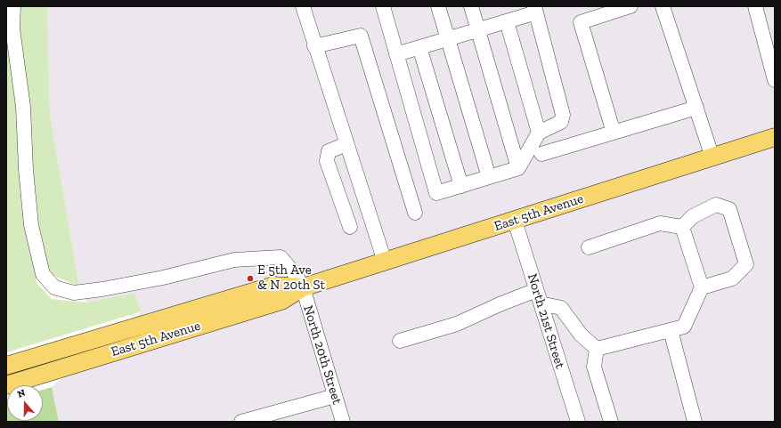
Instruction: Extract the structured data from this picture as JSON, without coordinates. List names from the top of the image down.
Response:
{
  "streets": {
    "main road": ["East 5th Avenue"],
    "street": ["North 21st Street", "North 20th Street"]
  },
  "crossings": [
    ["East 5th Avenue", "North 21st Street"],
    ["East 5th Avenue", "North 20th Street"]
  ],
  "places": ["E 5th Ave & N 20th St"],
  "north": "top"
}
